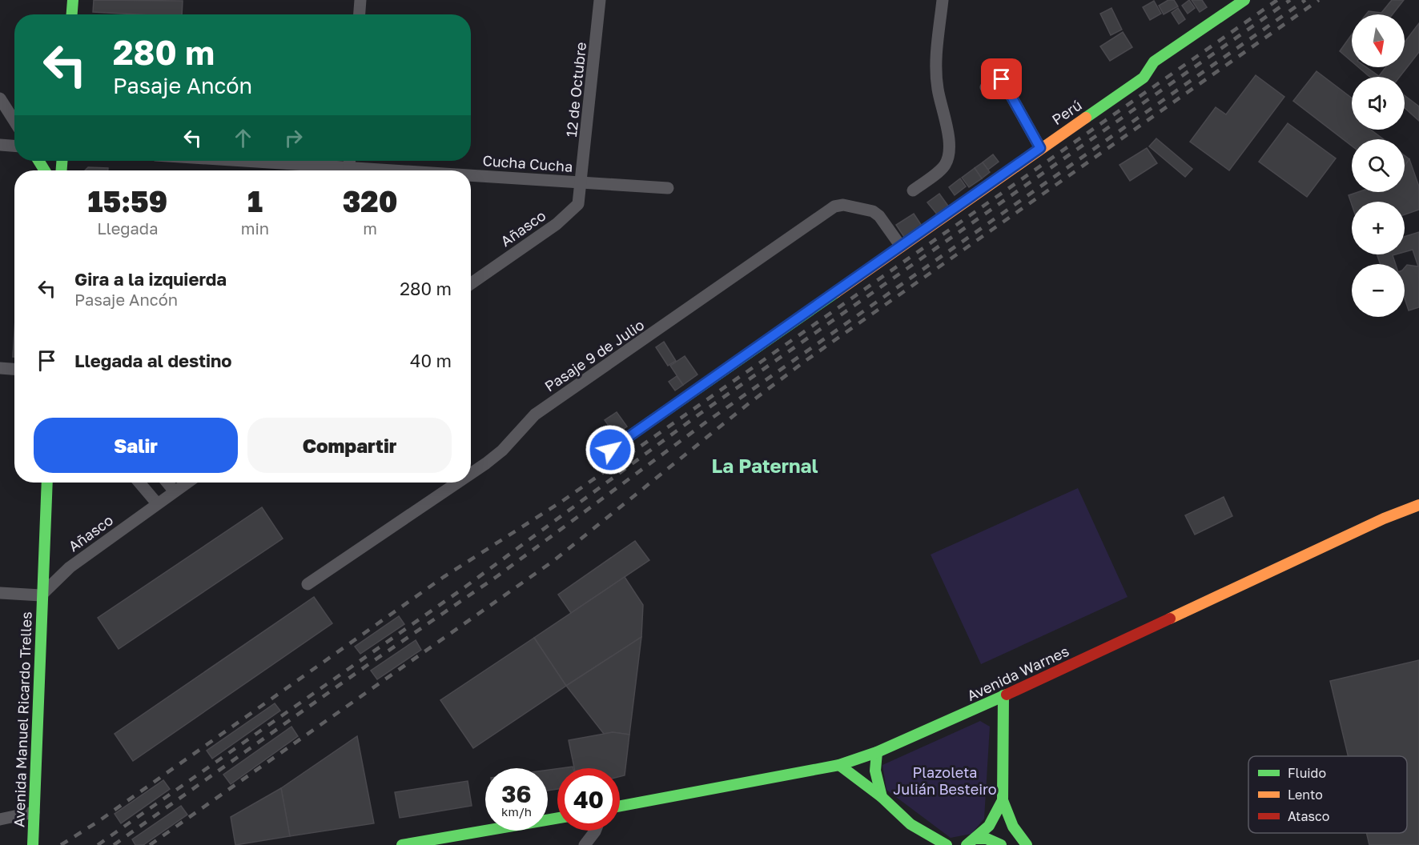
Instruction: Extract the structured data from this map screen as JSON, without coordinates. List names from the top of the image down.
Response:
{
  "streets": {
    "main road": ["Perú", "Avenida Warnes", "Avenida Manuel Ricardo Trelles"],
    "street": [
      "12 de Octubre",
      "Cucha Cucha",
      "Añasco",
      "Pasaje 9 de Julio"
    ]
  },
  "crossings": [
    ["12 de Octubre", "Cucha Cucha"],
    ["12 de Octubre", "Añasco"],
    ["Perú", "Pasaje 9 de Julio"],
    ["Cucha Cucha", "Añasco"],
    ["Añasco", "Avenida Manuel Ricardo Trelles"]
  ],
  "districts": ["La Paternal"],
  "parks": ["Plazoleta Julián Besteiro"],
  "legend": ["Fluido", "Lento", "Atasco"],
  "north": "bottom",
  "page": {
    "map_buttons": ["+", "−"],
    "turn": ["280 m", "Pasaje Ancón"],
    "eta": [
      "15:59",
      "Llegada",
      "1",
      "min",
      "320",
      "m"
    ],
    "list": [
      {
        "name": "Gira a la izquierda",
        "note": "Pasaje Ancón",
        "value": "280 m"
      },
      {
        "name": "Llegada al destino",
        "value": "40 m"
      }
    ],
    "buttons": ["Salir", "Compartir"],
    "speed": "36 km/h",
    "limit": "40"
  }
}
